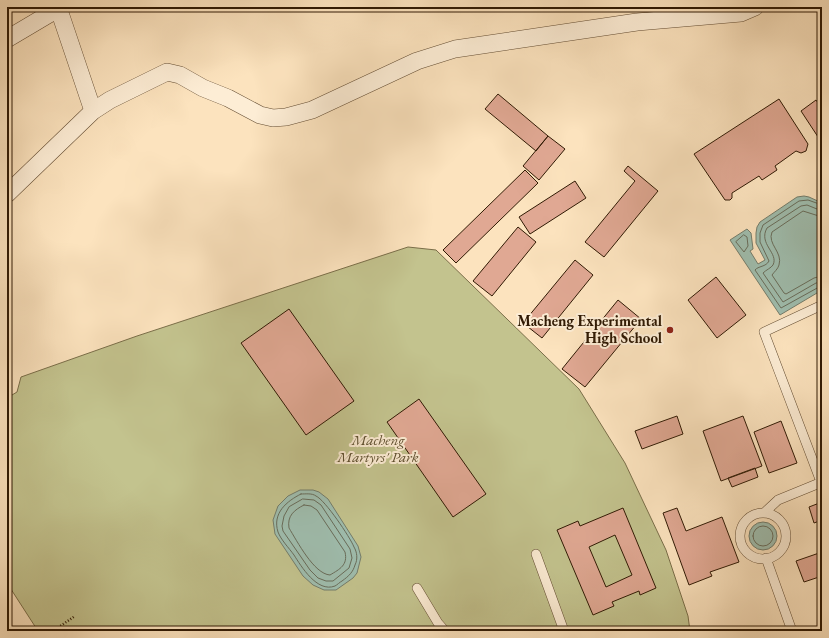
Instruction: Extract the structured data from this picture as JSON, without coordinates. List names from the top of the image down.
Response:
{
  "parks": ["Macheng Martyrs' Park"],
  "places": ["Macheng Experimental High School"]
}
